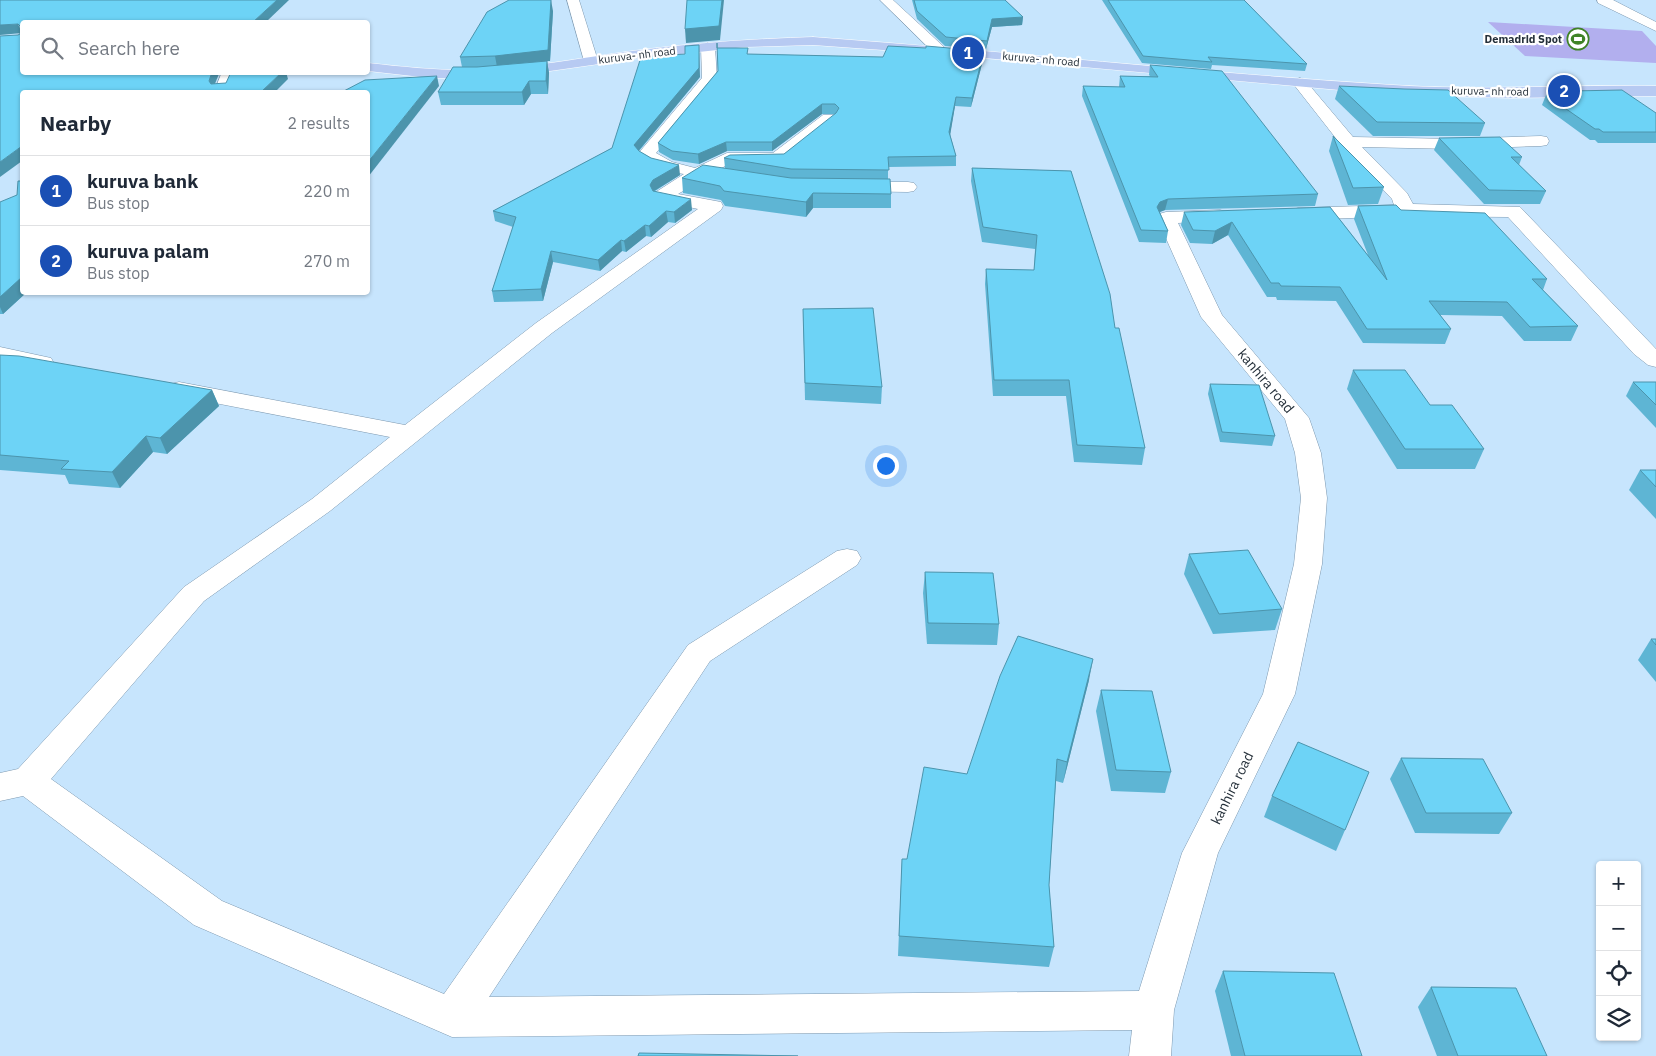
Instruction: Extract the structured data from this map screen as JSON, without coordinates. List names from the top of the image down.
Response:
{
  "streets": {
    "main road": ["kuruva- nh road"],
    "street": ["kanhira road"]
  },
  "places": {
    "sports": ["Demadrid Spot"]
  },
  "page": {
    "search": "Search here",
    "pins": ["1", "2"],
    "heading": ["Nearby", "2 results"],
    "list": [
      {
        "mark": "1",
        "name": "kuruva bank",
        "note": "Bus stop",
        "value": "220 m"
      },
      {
        "mark": "2",
        "name": "kuruva palam",
        "note": "Bus stop",
        "value": "270 m"
      }
    ],
    "map_buttons": ["+", "−"]
  }
}
